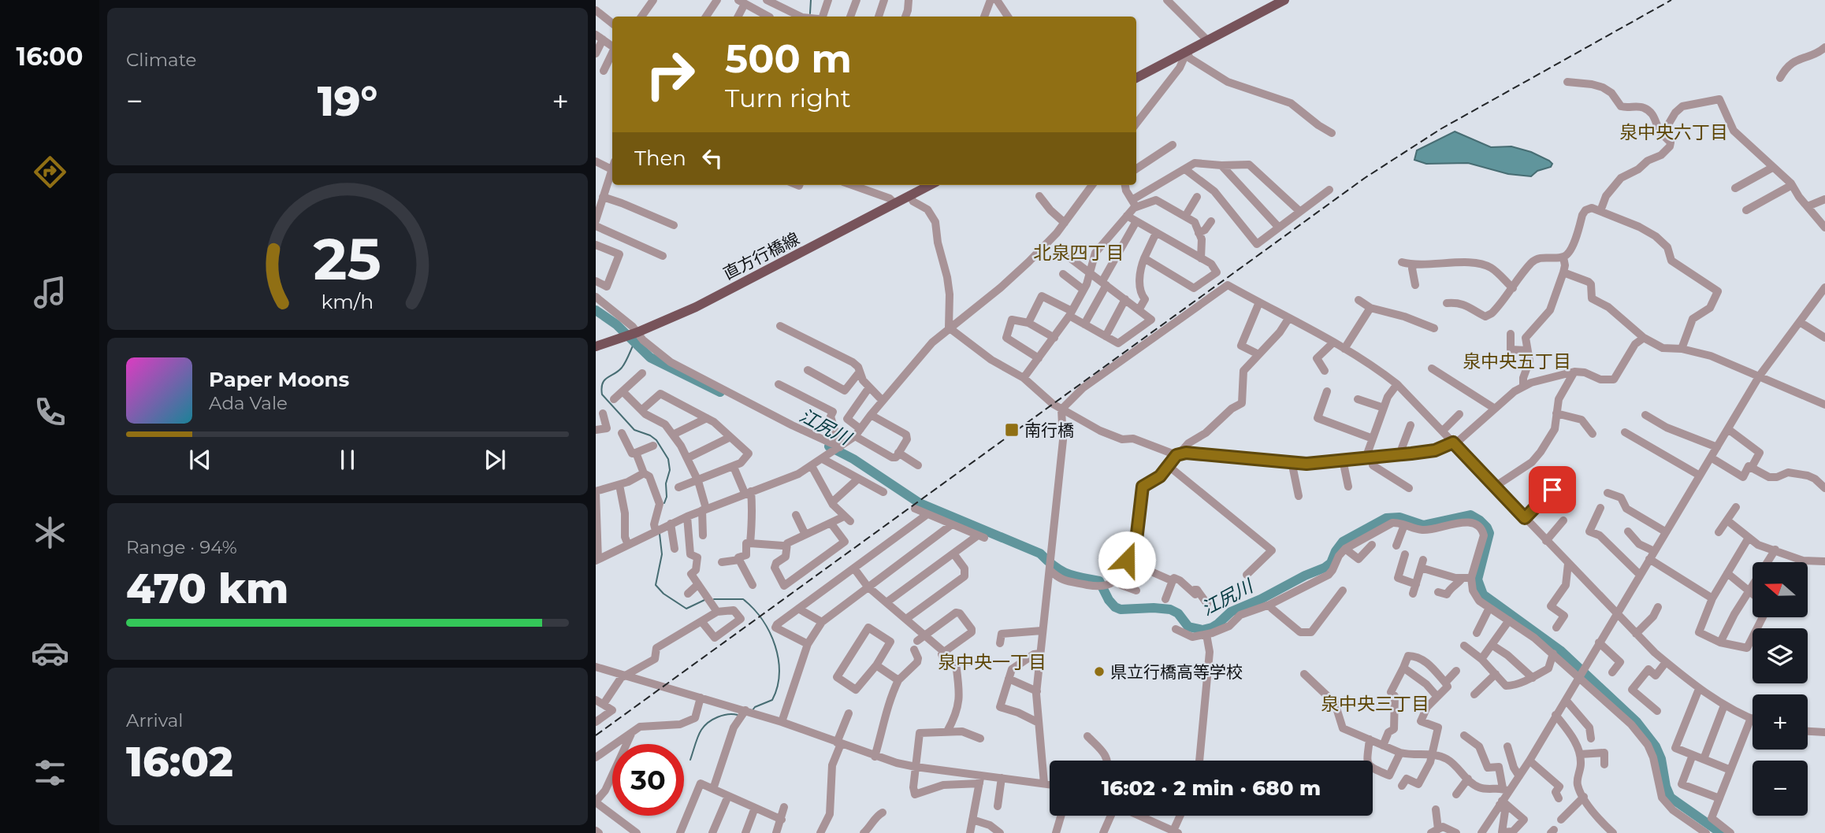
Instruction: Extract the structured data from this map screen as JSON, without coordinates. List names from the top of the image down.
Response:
{
  "streets": {
    "main road": ["直方行橋線"]
  },
  "districts": [
    "泉中央六丁目",
    "北泉四丁目",
    "泉中央五丁目",
    "泉中央一丁目",
    "泉中央三丁目"
  ],
  "water": ["江尻川"],
  "places": {
    "transit": ["南行橋"],
    "other": ["県立行橋高等学校"]
  },
  "north": "left",
  "page": {
    "tabs": "16:00",
    "tile": [
      "Climate",
      ["Range · 94%", "470 km"],
      ["Arrival", "16:02"]
    ],
    "turn": ["500 m", "Turn right"],
    "heat": ["−", "19°", "+"],
    "then": "Then",
    "song": ["Paper Moons", "Ada Vale"],
    "map_buttons": ["+", "−"],
    "limit": "30",
    "trip": "16:02 · 2 min · 680 m",
    "gauge": ["25", "km/h"]
  }
}
